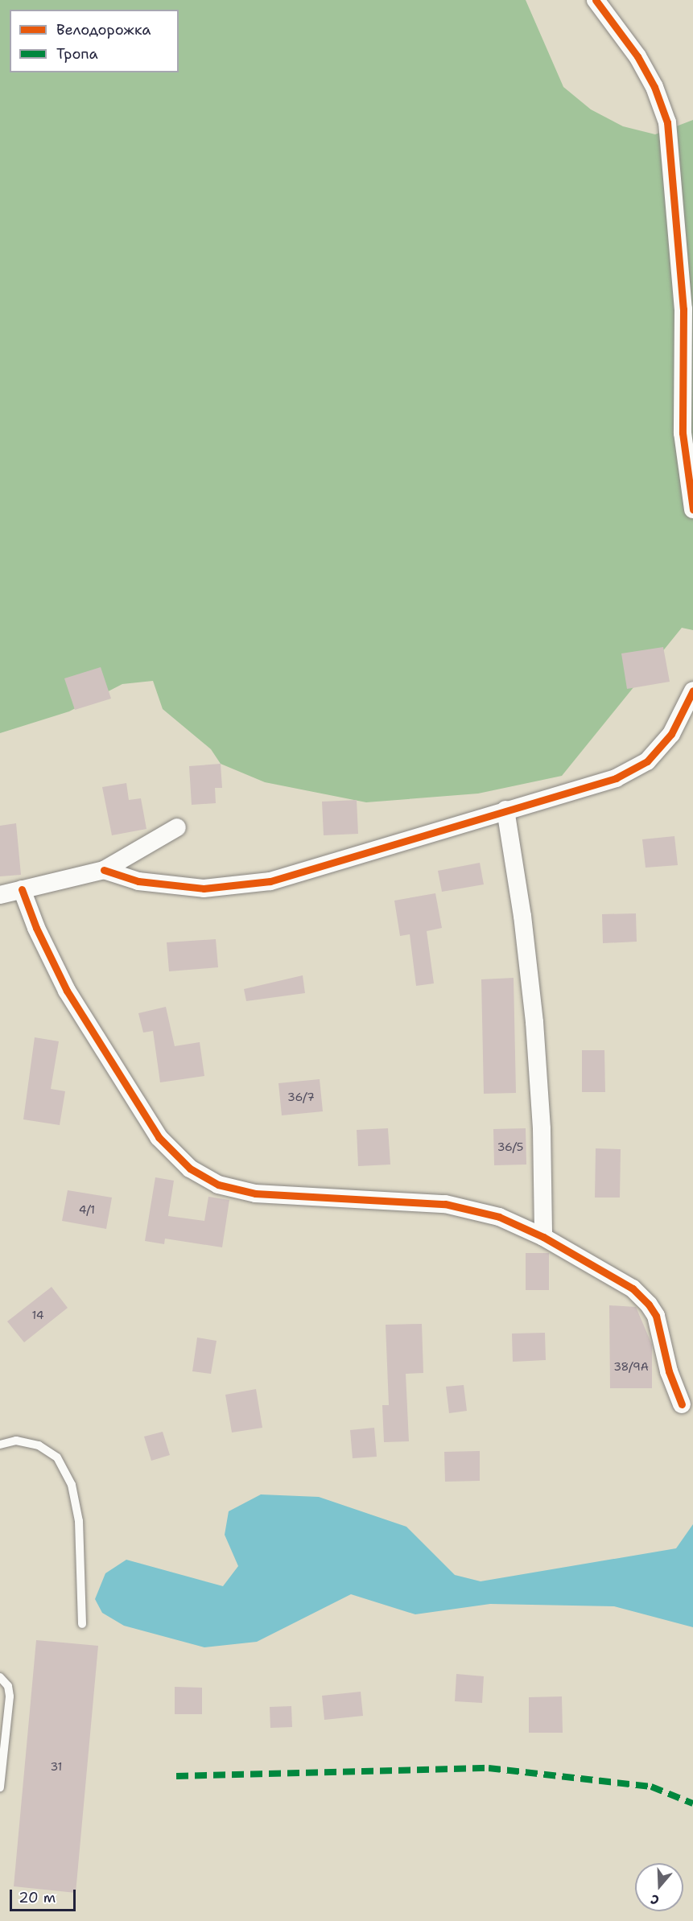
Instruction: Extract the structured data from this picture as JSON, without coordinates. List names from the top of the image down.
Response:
{
  "house_numbers": [
    "36/7",
    "36/5",
    "4/1",
    "14",
    "38/9А",
    "31"
  ],
  "legend": ["Велодорожка", "Тропа"],
  "scale_bar": "20 m",
  "north": "bottom"
}
